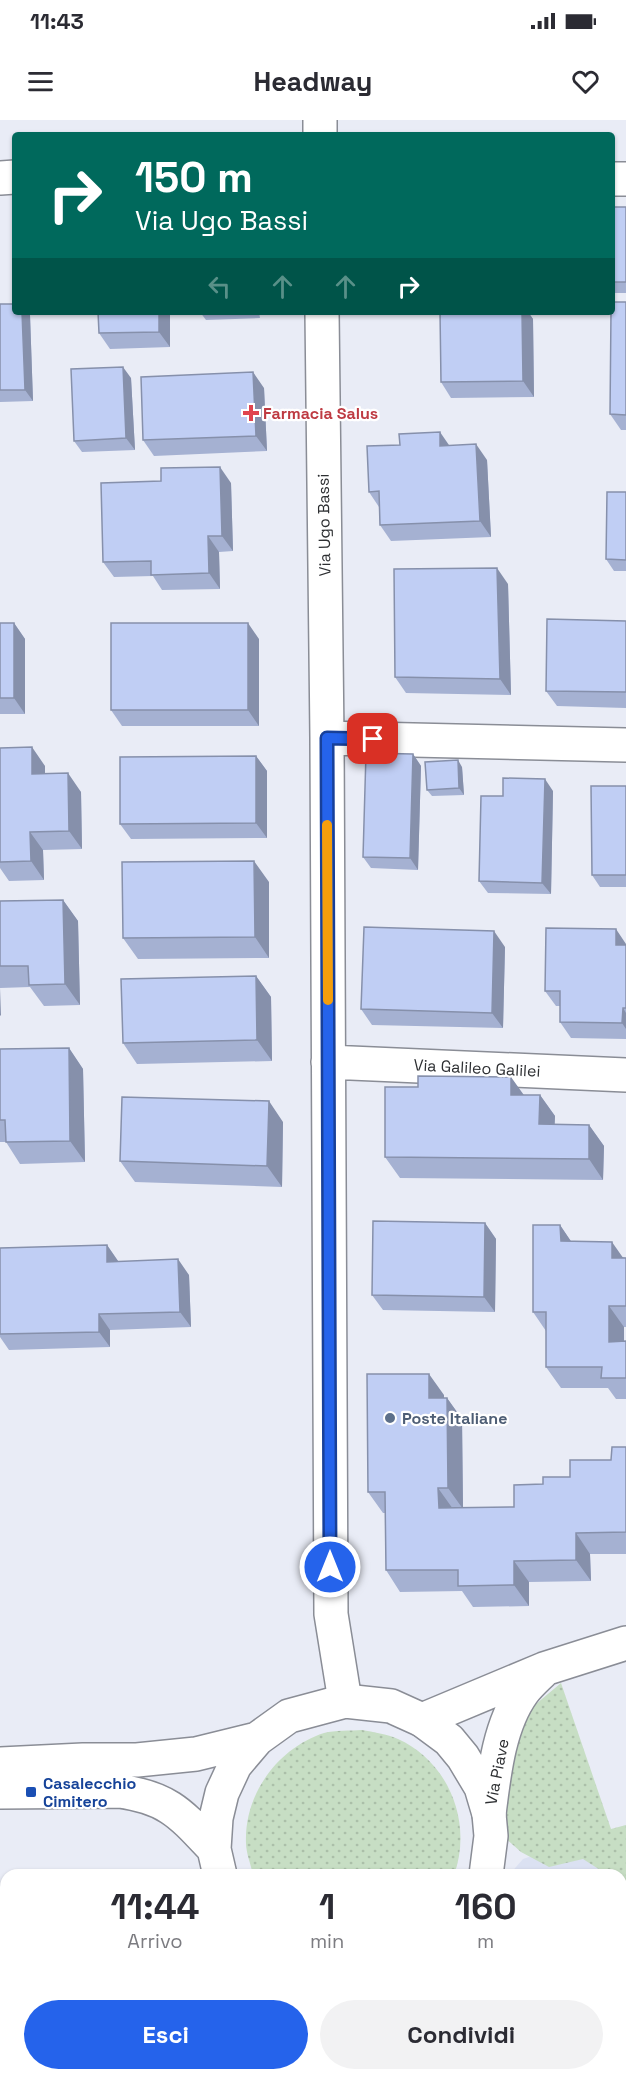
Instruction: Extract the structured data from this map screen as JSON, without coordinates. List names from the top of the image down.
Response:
{
  "streets": {
    "street": ["Via Ugo Bassi", "Via Galileo Galilei", "Via Piave"]
  },
  "crossings": [
    ["Via Ugo Bassi", "Via Galileo Galilei"]
  ],
  "places": {
    "health": ["Farmacia Salus"],
    "other": ["Poste Italiane"],
    "transit": ["Casalecchio Cimitero"]
  },
  "page": {
    "status": "11:43",
    "header": "Headway",
    "turn": ["150 m", "Via Ugo Bassi"],
    "eta": [
      "11:44",
      "Arrivo",
      "1",
      "min",
      "160",
      "m"
    ],
    "buttons": ["Esci", "Condividi"]
  }
}
